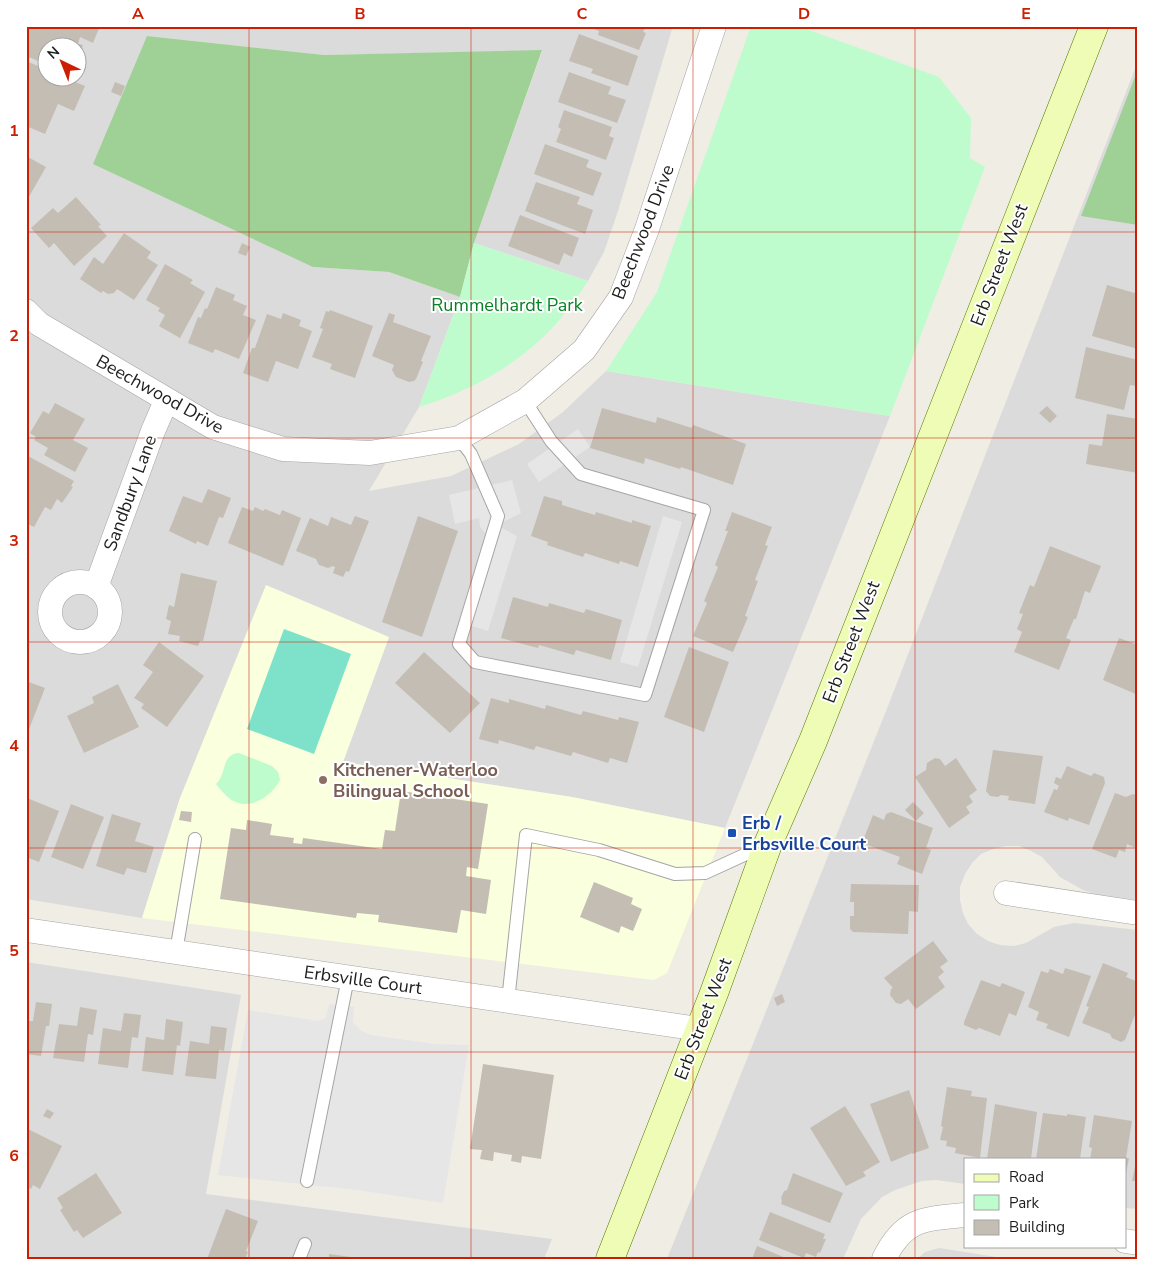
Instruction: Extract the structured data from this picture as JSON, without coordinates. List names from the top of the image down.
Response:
{
  "streets": {
    "main road": ["Erb Street West"],
    "street": ["Beechwood Drive", "Sandbury Lane", "Erbsville Court"]
  },
  "crossings": [
    ["Beechwood Drive", "Sandbury Lane"],
    ["Erb Street West", "Erbsville Court"]
  ],
  "parks": ["Rummelhardt Park"],
  "places": {
    "other": ["Kitchener-Waterloo Bilingual School"],
    "transit": ["Erb / Erbsville Court"]
  },
  "legend": ["Road", "Park", "Building"],
  "north": "top left",
  "grid": {
    "columns": [
      "A",
      "B",
      "C",
      "D",
      "E"
    ],
    "rows": [
      "1",
      "2",
      "3",
      "4",
      "5",
      "6"
    ]
  }
}
